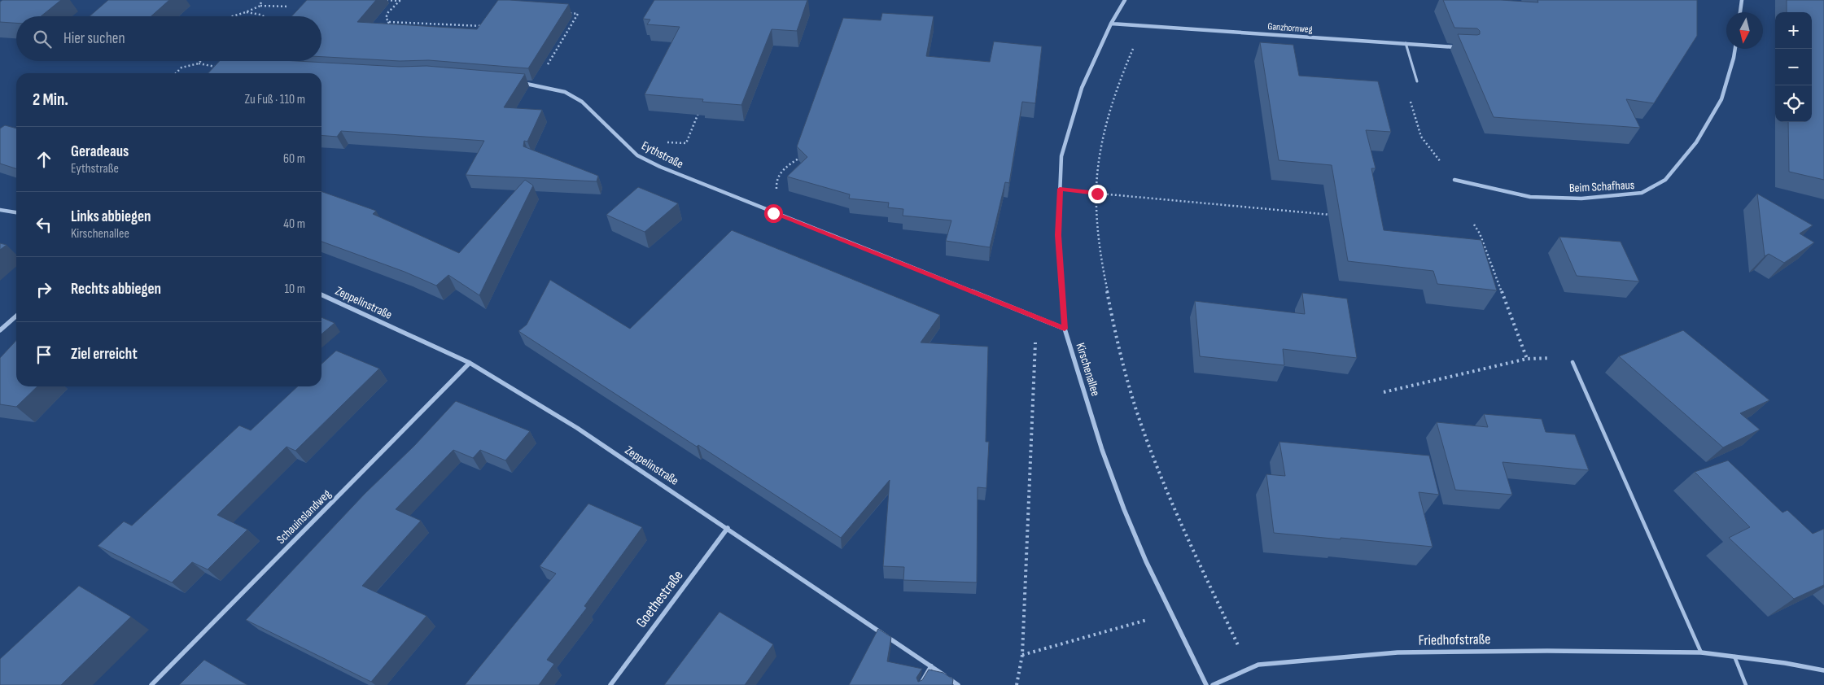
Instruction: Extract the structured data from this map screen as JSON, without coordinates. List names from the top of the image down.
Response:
{
  "streets": {
    "street": [
      "Ganzhornweg",
      "Eythstraße",
      "Beim Schafhaus",
      "Zeppelinstraße",
      "Kirschenallee",
      "Schauinslandweg",
      "Goethestraße",
      "Friedhofstraße"
    ]
  },
  "crossings": [
    ["Ganzhornweg", "Kirschenallee"],
    ["Eythstraße", "Kirschenallee"],
    ["Zeppelinstraße", "Schauinslandweg"],
    ["Zeppelinstraße", "Goethestraße"]
  ],
  "north": "bottom",
  "page": {
    "map_buttons": ["+", "−"],
    "search": "Hier suchen",
    "heading": ["2 Min.", "Zu Fuß · 110 m"],
    "list": [
      ["Geradeaus", "Eythstraße", "60 m"],
      ["Links abbiegen", "Kirschenallee", "40 m"],
      ["Rechts abbiegen", "10 m"],
      "Ziel erreicht"
    ]
  }
}
